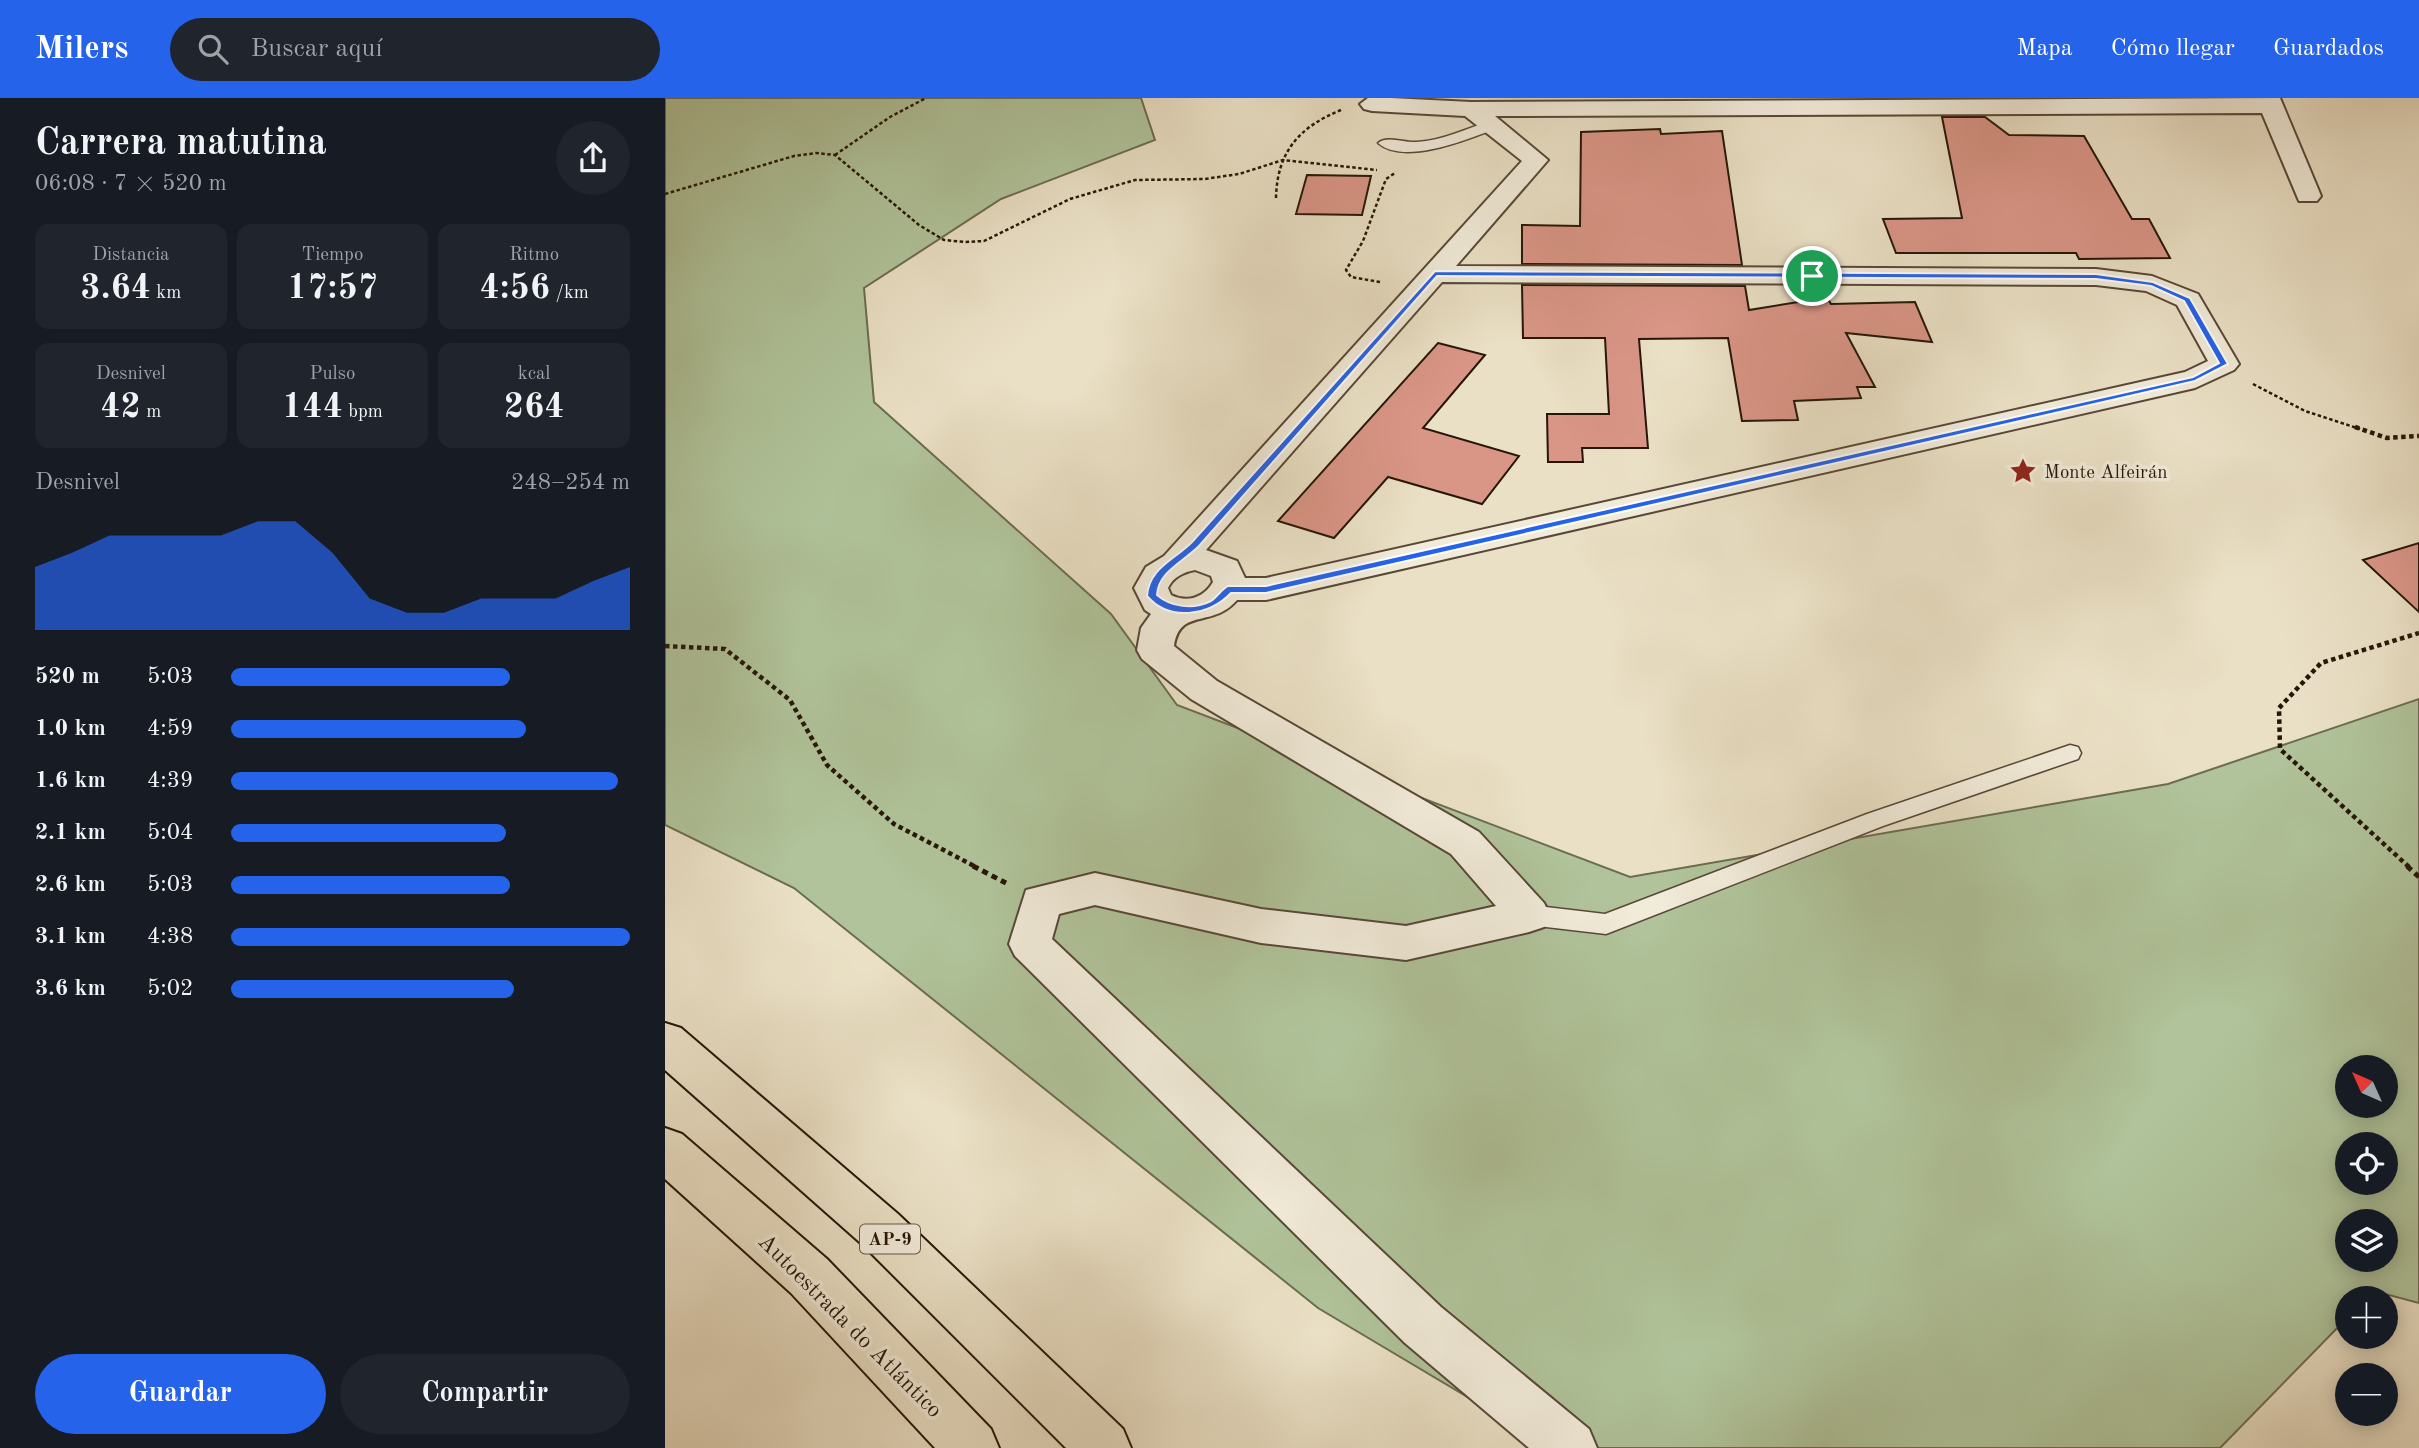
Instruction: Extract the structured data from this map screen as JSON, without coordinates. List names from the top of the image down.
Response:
{
  "streets": {
    "highway": ["AP-9", "Autoestrada do Atlántico"]
  },
  "places": {
    "place": ["Monte Alfeirán"]
  },
  "north": "top left",
  "page": {
    "header": "Milers",
    "search": "Buscar aquí",
    "nav": ["Mapa", "Cómo llegar", "Guardados"],
    "heading": ["Carrera matutina", "06:08 · 7 × 520 m"],
    "stats": [
      ["Distancia", "3.64 km"],
      ["Tiempo", "17:57"],
      ["Ritmo", "4:56 /km"],
      ["Desnivel", "42 m"],
      ["Pulso", "144 bpm"],
      ["kcal", "264"]
    ],
    "chart": ["Desnivel", "248–254 m"],
    "list": [
      {
        "name": "520 m",
        "note": "5:03"
      },
      {
        "name": "1.0 km",
        "note": "4:59"
      },
      {
        "name": "1.6 km",
        "note": "4:39"
      },
      {
        "name": "2.1 km",
        "note": "5:04"
      },
      {
        "name": "2.6 km",
        "note": "5:03"
      },
      {
        "name": "3.1 km",
        "note": "4:38"
      },
      {
        "name": "3.6 km",
        "note": "5:02"
      }
    ],
    "map_buttons": ["+", "−"],
    "buttons": ["Guardar", "Compartir"]
  }
}
